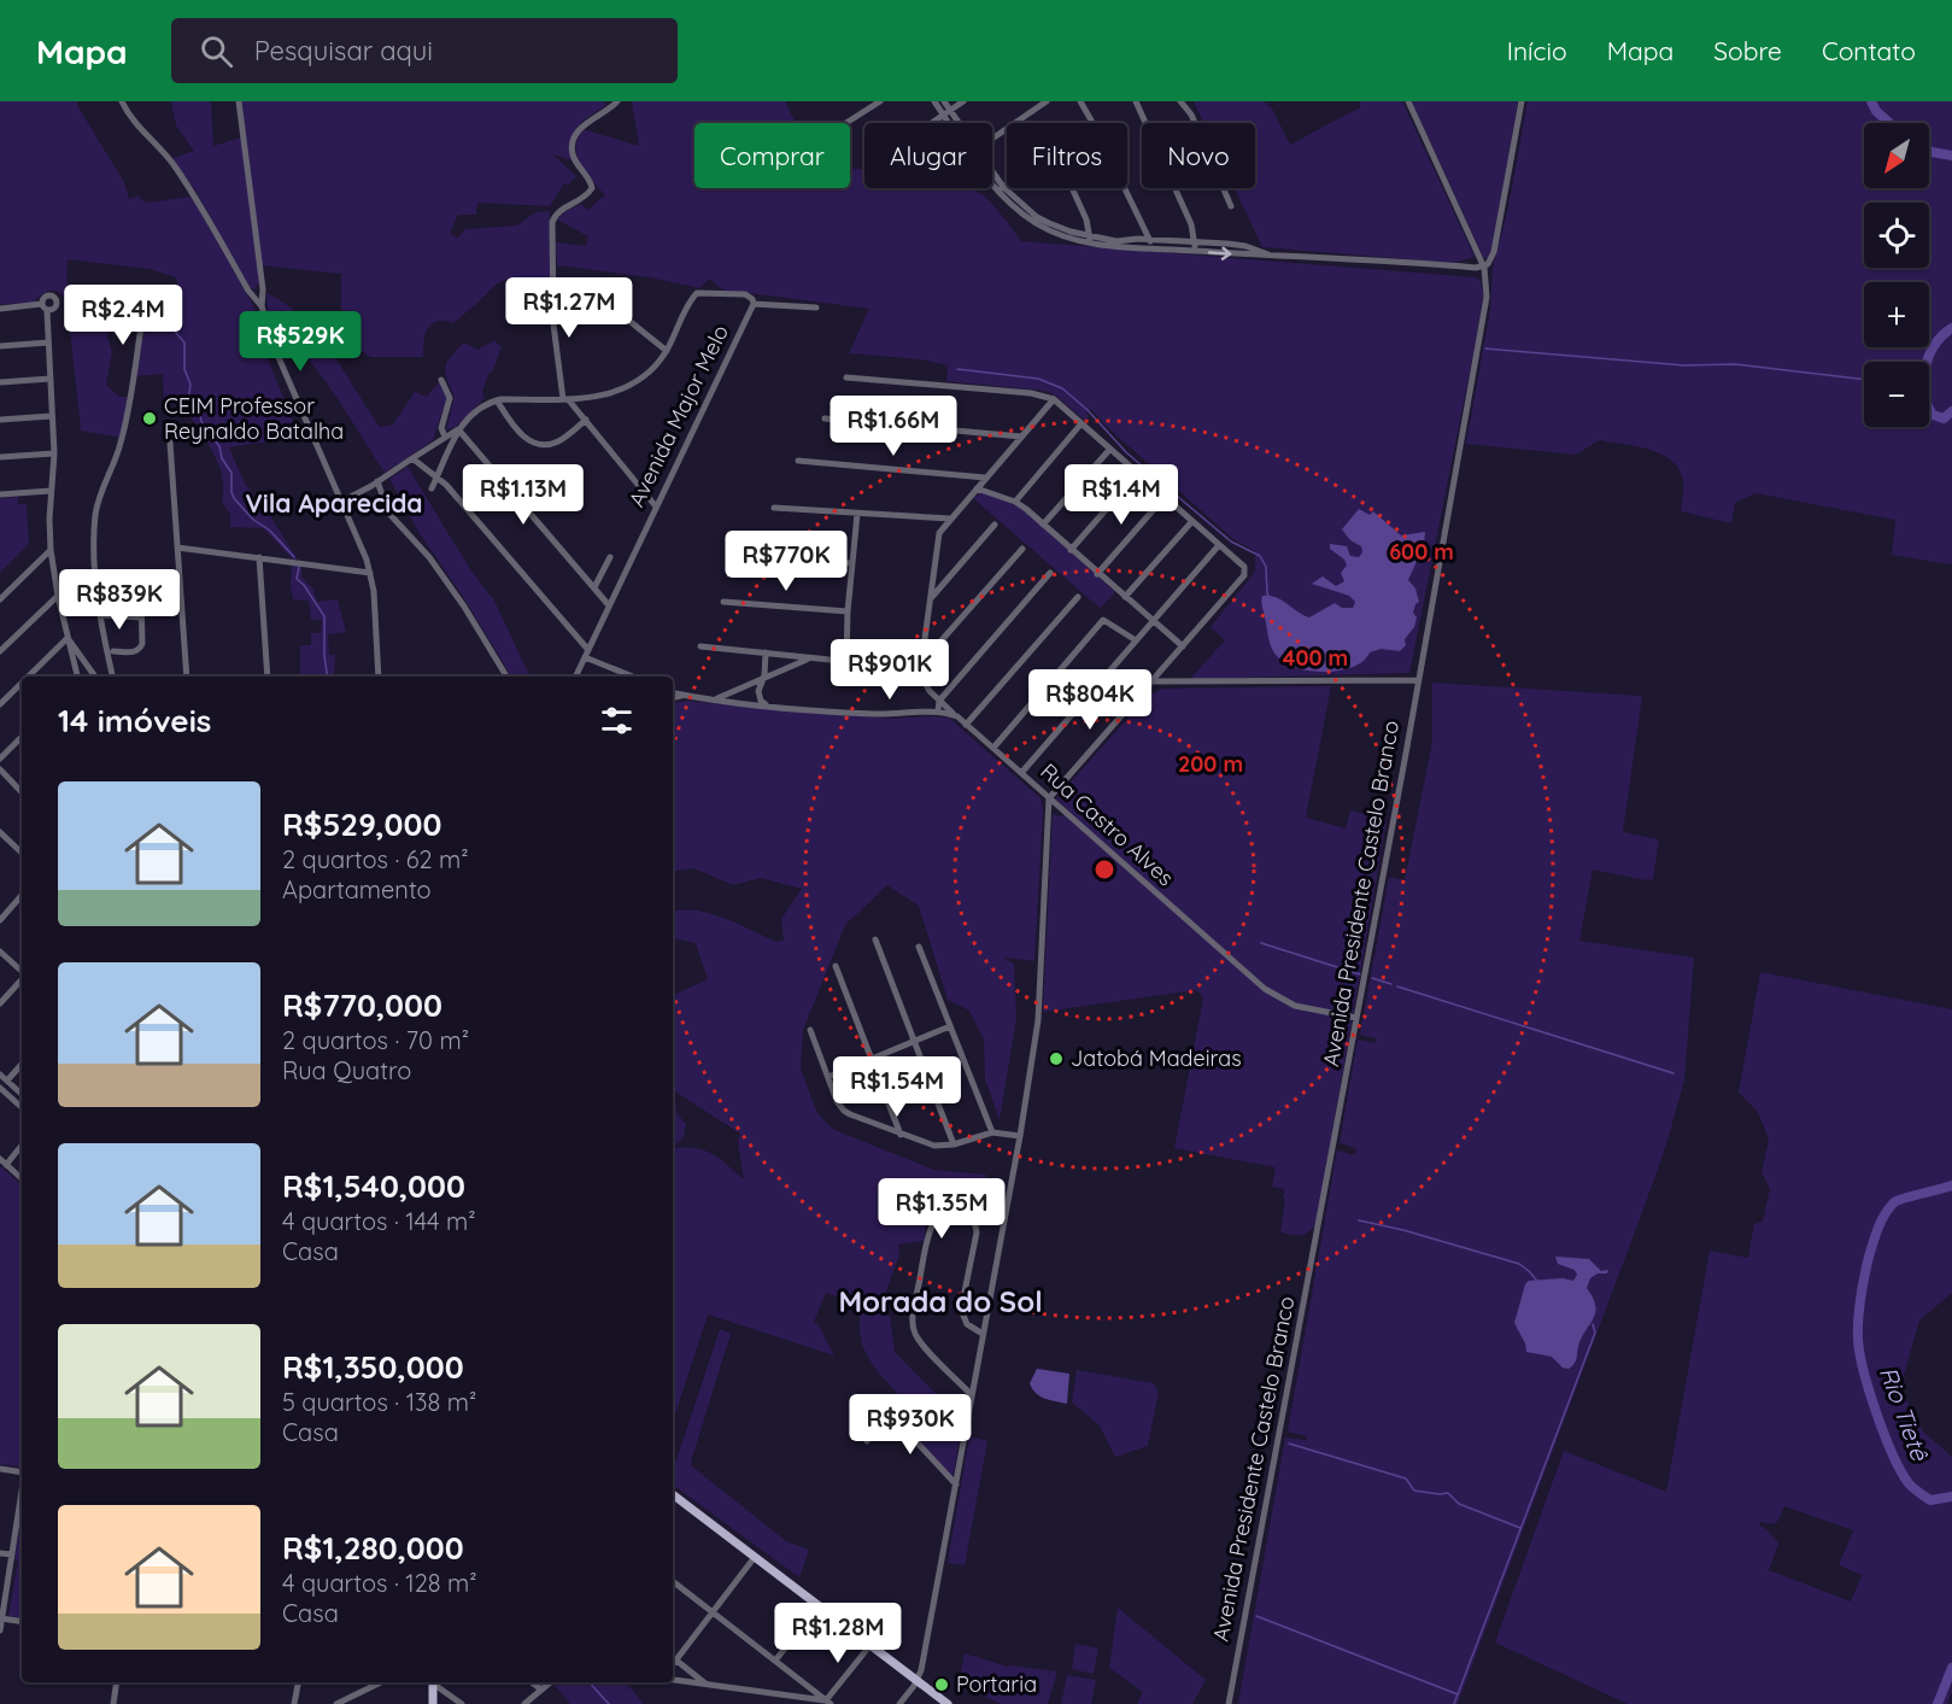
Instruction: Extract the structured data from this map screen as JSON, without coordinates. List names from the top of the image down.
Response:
{
  "streets": {
    "street": ["Avenida Major Melo", "Rua Castro Alves", "Avenida Presidente Castelo Branco"]
  },
  "crossings": [
    ["Rua Castro Alves", "Avenida Presidente Castelo Branco"]
  ],
  "districts": ["Vila Aparecida", "Morada do Sol"],
  "water": ["Rio Tietê"],
  "places": ["CEIM Professor Reynaldo Batalha", "Jatobá Madeiras", "Portaria"],
  "north": "bottom left",
  "page": {
    "header": "Mapa",
    "search": "Pesquisar aqui",
    "nav": [
      "Início",
      "Mapa",
      "Sobre",
      "Contato"
    ],
    "map_buttons": ["+", "−"],
    "chip": [
      "Comprar",
      "Alugar",
      "Filtros",
      "Novo"
    ],
    "price": [
      "R$1.27M",
      "R$2.4M",
      "R$529K",
      "R$1.66M",
      "R$1.13M",
      "R$1.4M",
      "R$770K",
      "R$839K",
      "R$901K",
      "R$804K",
      "R$1.54M",
      "R$1.35M",
      "R$930K",
      "R$1.28M"
    ],
    "heading": "14 imóveis",
    "list": [
      {
        "name": "R$529,000",
        "note": "2 quartos · 62 m² · Apartamento"
      },
      {
        "name": "R$770,000",
        "note": "2 quartos · 70 m² · Rua Quatro"
      },
      {
        "name": "R$1,540,000",
        "note": "4 quartos · 144 m² · Casa"
      },
      {
        "name": "R$1,350,000",
        "note": "5 quartos · 138 m² · Casa"
      },
      {
        "name": "R$1,280,000",
        "note": "4 quartos · 128 m² · Casa"
      }
    ]
  },
  "rings": ["600 m", "400 m", "200 m"]
}
